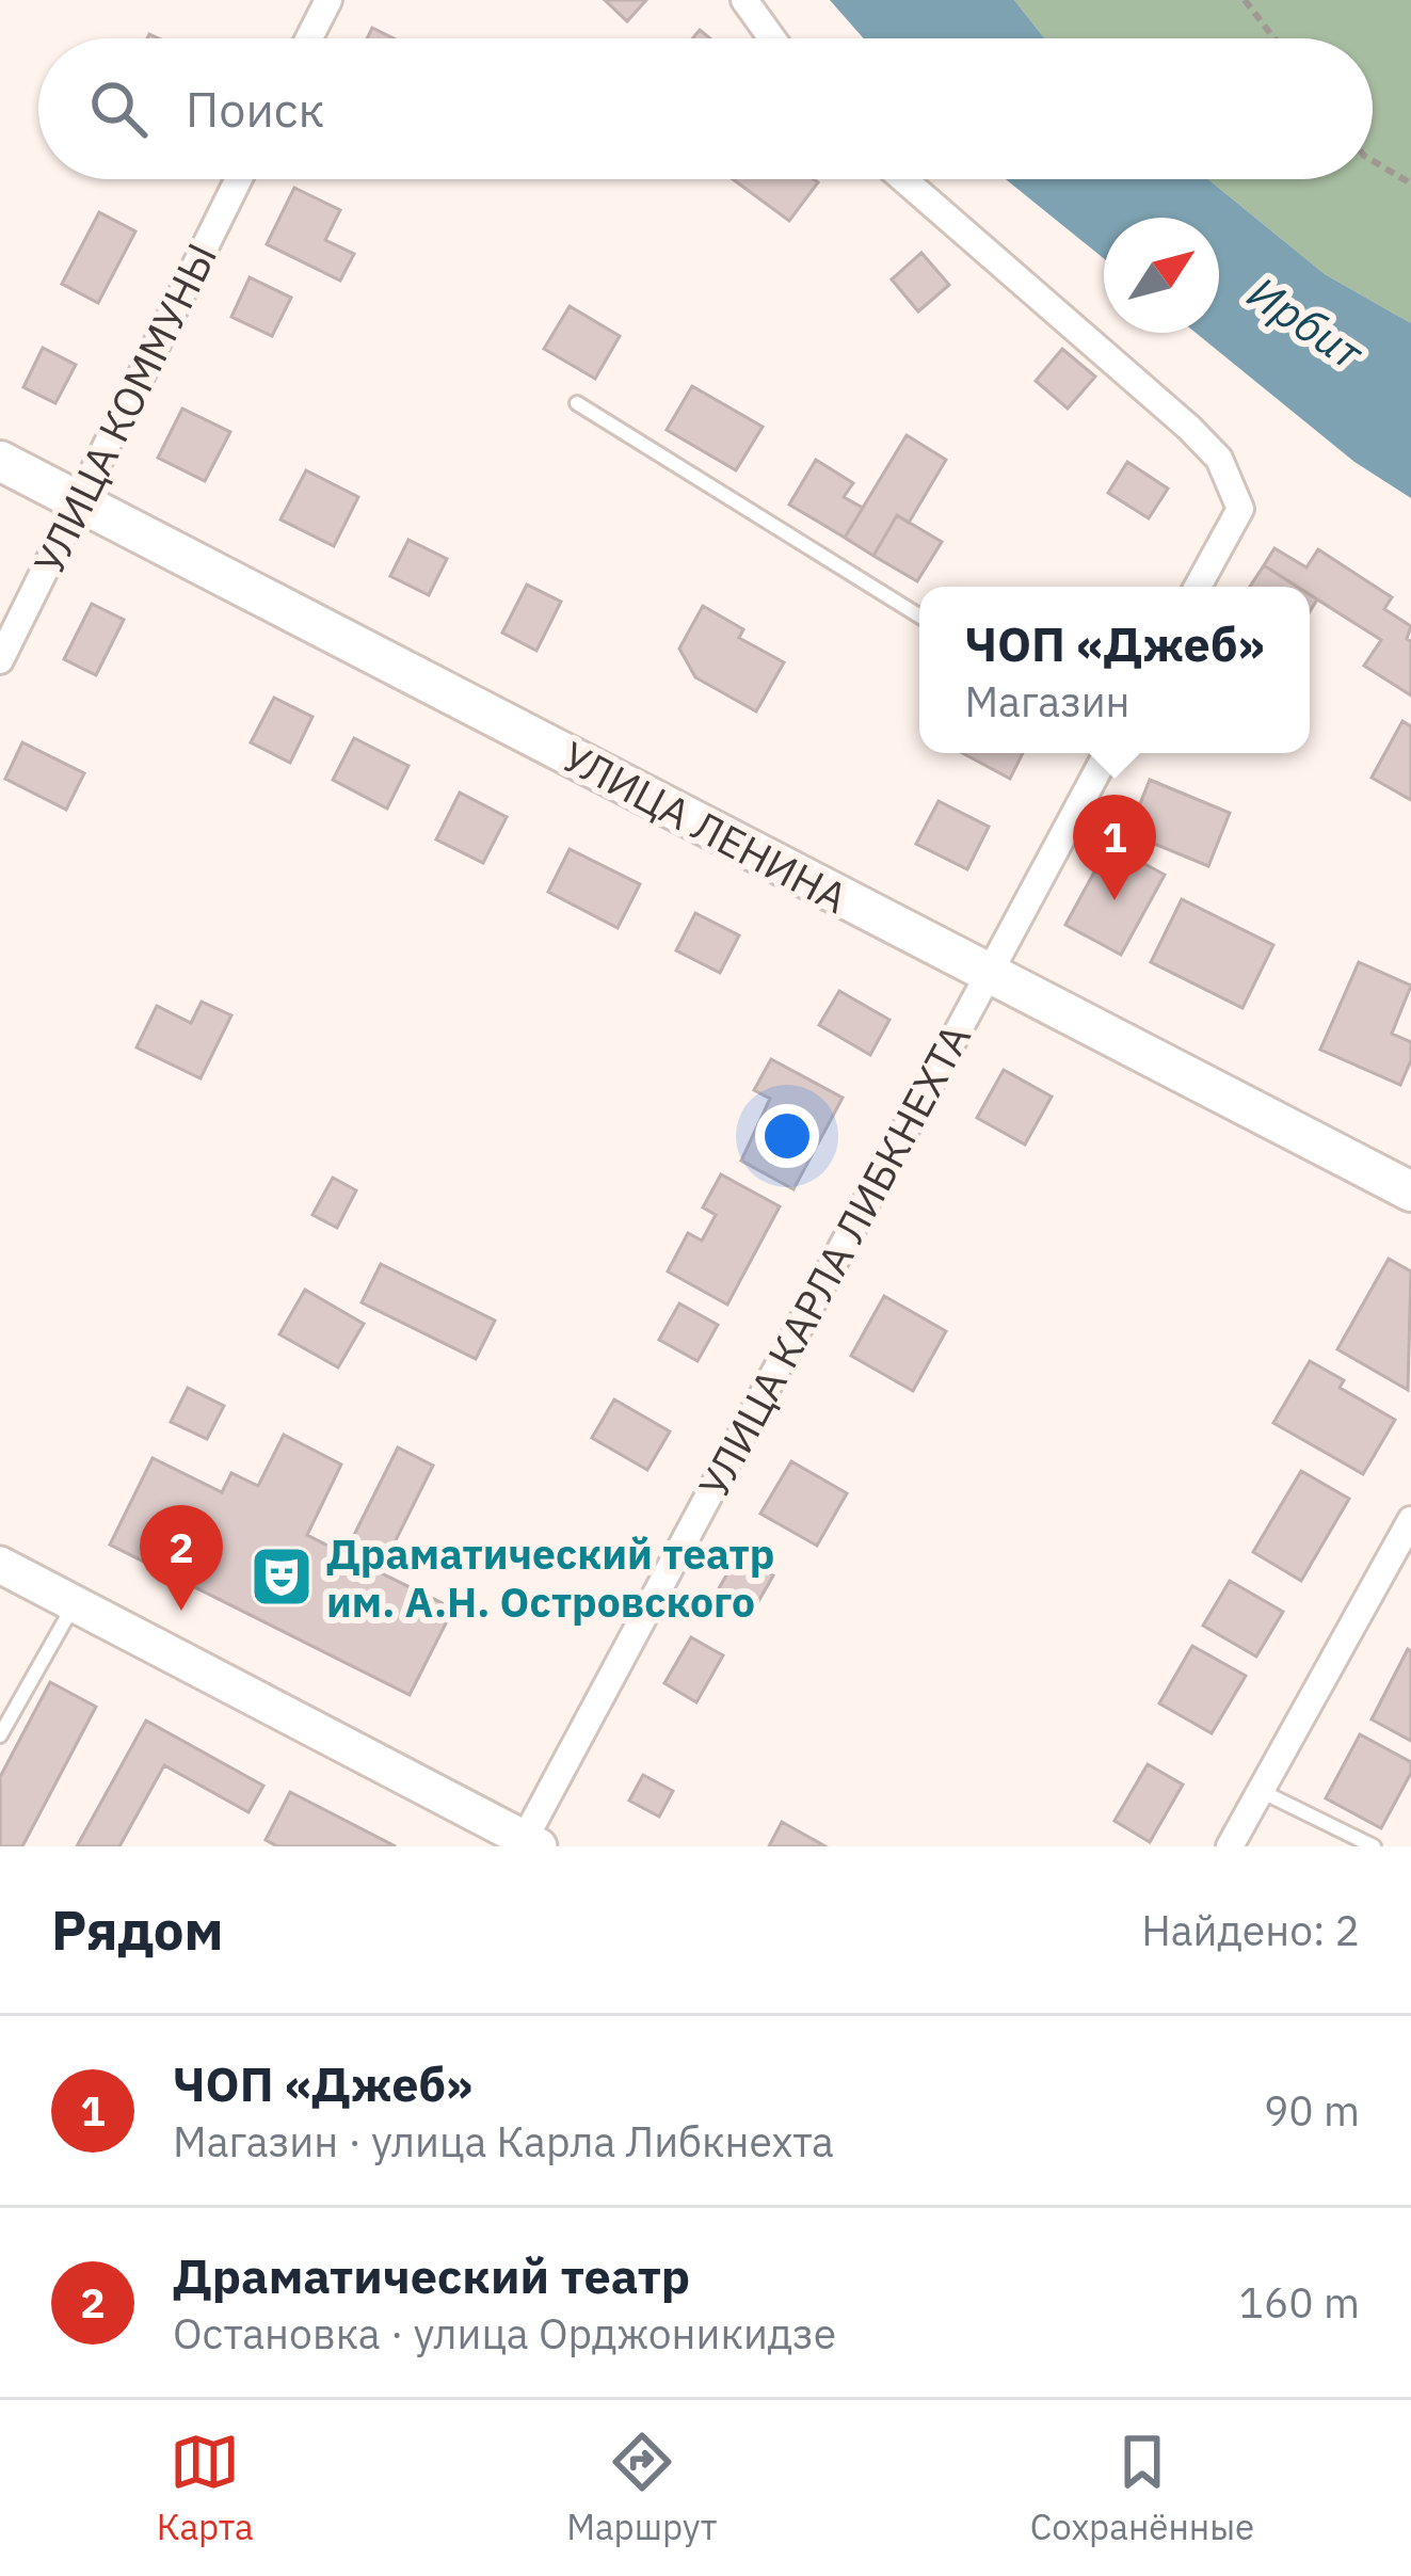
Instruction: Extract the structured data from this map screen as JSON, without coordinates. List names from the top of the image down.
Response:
{
  "streets": {
    "main road": ["УЛИЦА ЛЕНИНА"],
    "street": ["УЛИЦА КОММУНЫ", "УЛИЦА КАРЛА ЛИБКНЕХТА"]
  },
  "crossings": [
    ["УЛИЦА КОММУНЫ", "УЛИЦА ЛЕНИНА"],
    ["УЛИЦА ЛЕНИНА", "УЛИЦА КАРЛА ЛИБКНЕХТА"]
  ],
  "water": ["Ирбит"],
  "places": {
    "theatre": ["Драматический театр им. А.Н. Островского"]
  },
  "north": "top right",
  "page": {
    "search": "Поиск",
    "popup": ["ЧОП «Джеб»", "Магазин"],
    "pins": ["1", "2"],
    "heading": ["Рядом", "Найдено: 2"],
    "list": [
      {
        "mark": "1",
        "name": "ЧОП «Джеб»",
        "note": "Магазин · улица Карла Либкнехта",
        "value": "90 m"
      },
      {
        "mark": "2",
        "name": "Драматический театр",
        "note": "Остановка · улица Орджоникидзе",
        "value": "160 m"
      }
    ],
    "nav": ["Карта", "Маршрут", "Сохранённые"]
  }
}
